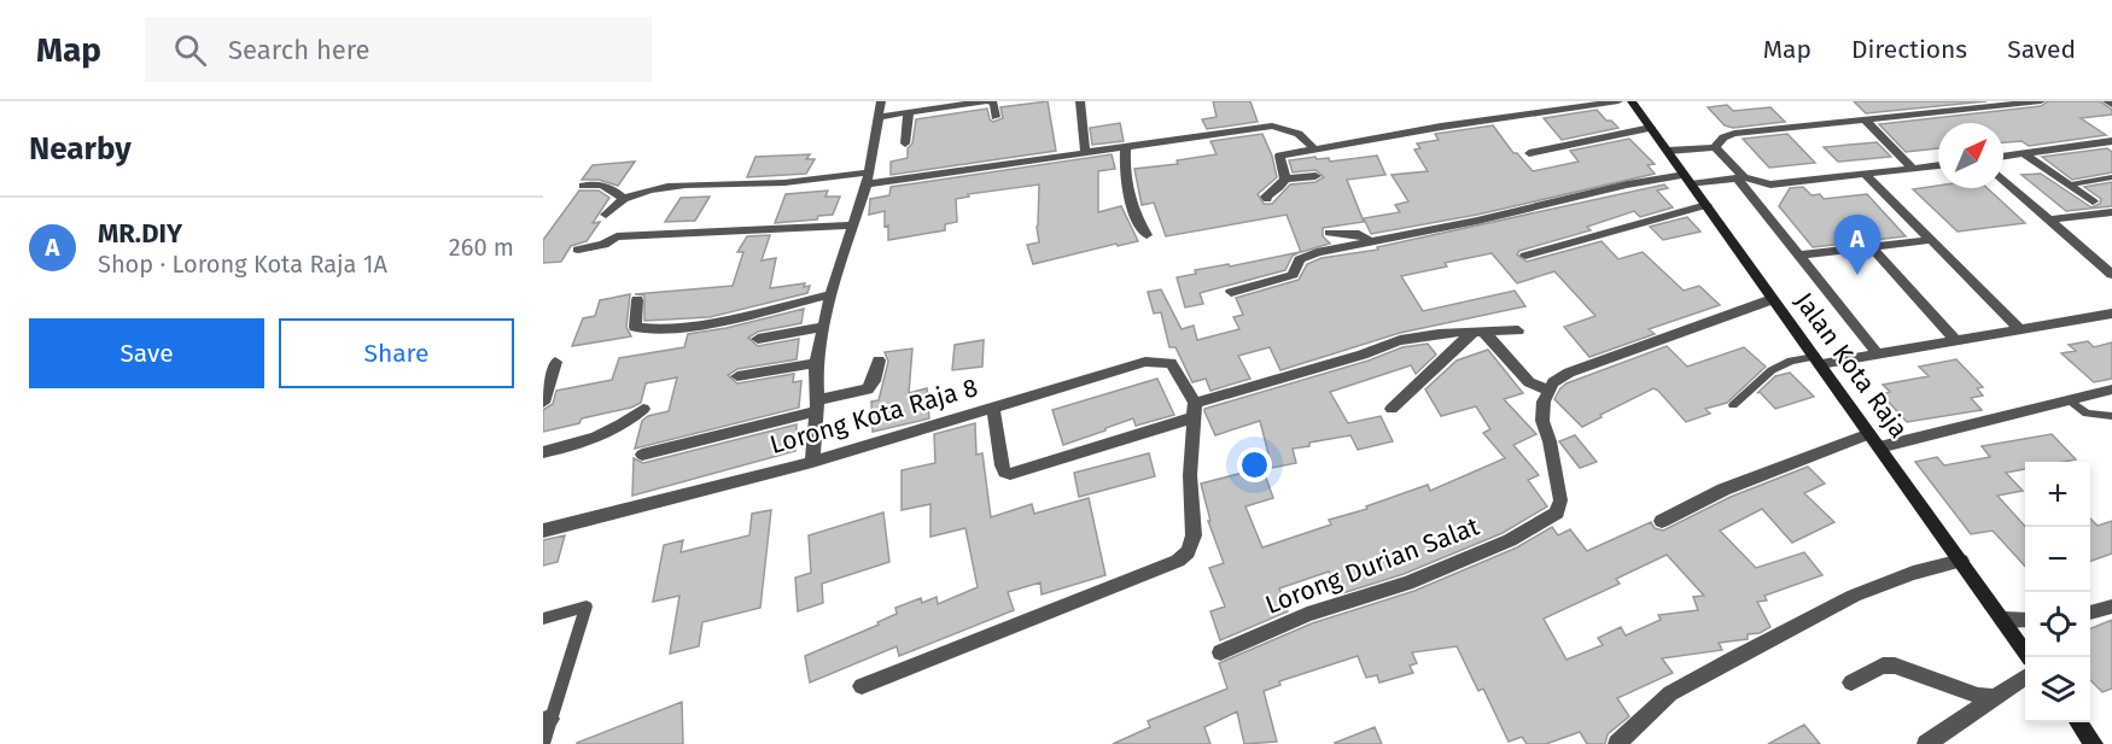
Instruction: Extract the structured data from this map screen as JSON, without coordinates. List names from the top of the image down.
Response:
{
  "streets": {
    "main road": ["Jalan Kota Raja"],
    "street": ["Lorong Kota Raja 8", "Lorong Durian Salat"]
  },
  "north": "top right",
  "page": {
    "header": "Map",
    "search": "Search here",
    "nav": ["Map", "Directions", "Saved"],
    "heading": "Nearby",
    "list": [
      {
        "mark": "A",
        "name": "MR.DIY",
        "note": "Shop · Lorong Kota Raja 1A",
        "value": "260 m"
      }
    ],
    "pins": "A",
    "buttons": ["Save", "Share"],
    "map_buttons": ["+", "−"]
  }
}
